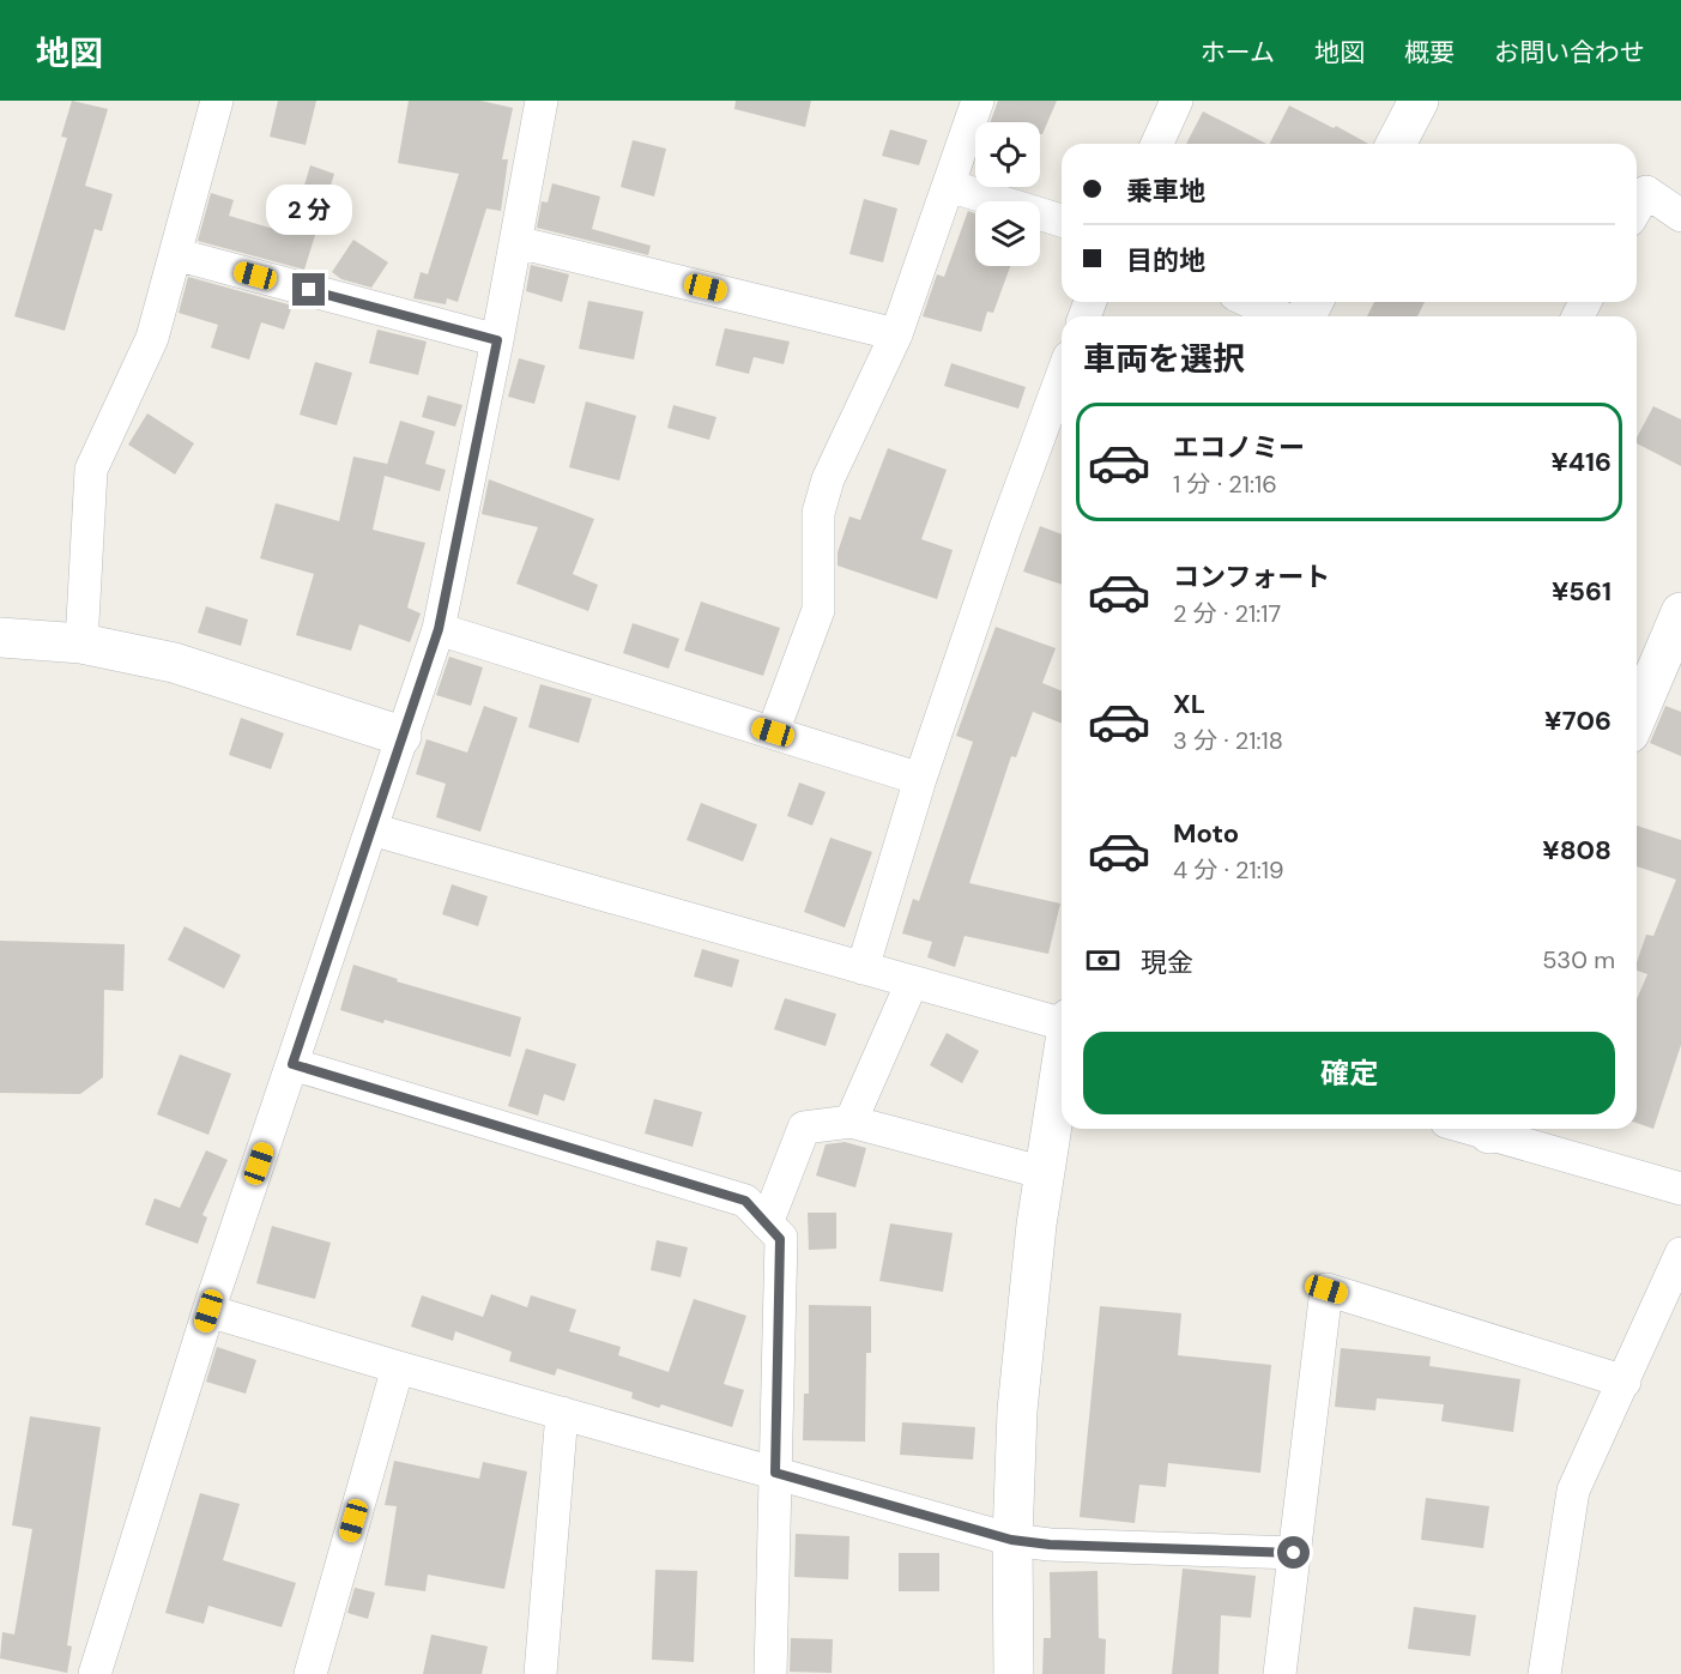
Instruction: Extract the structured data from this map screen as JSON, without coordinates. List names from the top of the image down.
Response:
{
  "page": {
    "header": "地図",
    "nav": [
      "ホーム",
      "地図",
      "概要",
      "お問い合わせ"
    ],
    "banner": ["乗車地", "目的地"],
    "bubble": "2 分",
    "heading": "車両を選択",
    "list": [
      {
        "name": "エコノミー",
        "note": "1 分 · 21:16",
        "value": "¥416"
      },
      {
        "name": "コンフォート",
        "note": "2 分 · 21:17",
        "value": "¥561"
      },
      {
        "name": "XL",
        "note": "3 分 · 21:18",
        "value": "¥706"
      },
      {
        "name": "Moto",
        "note": "4 分 · 21:19",
        "value": "¥808"
      }
    ],
    "pay": ["現金", "530 m"],
    "buttons": "確定"
  }
}
